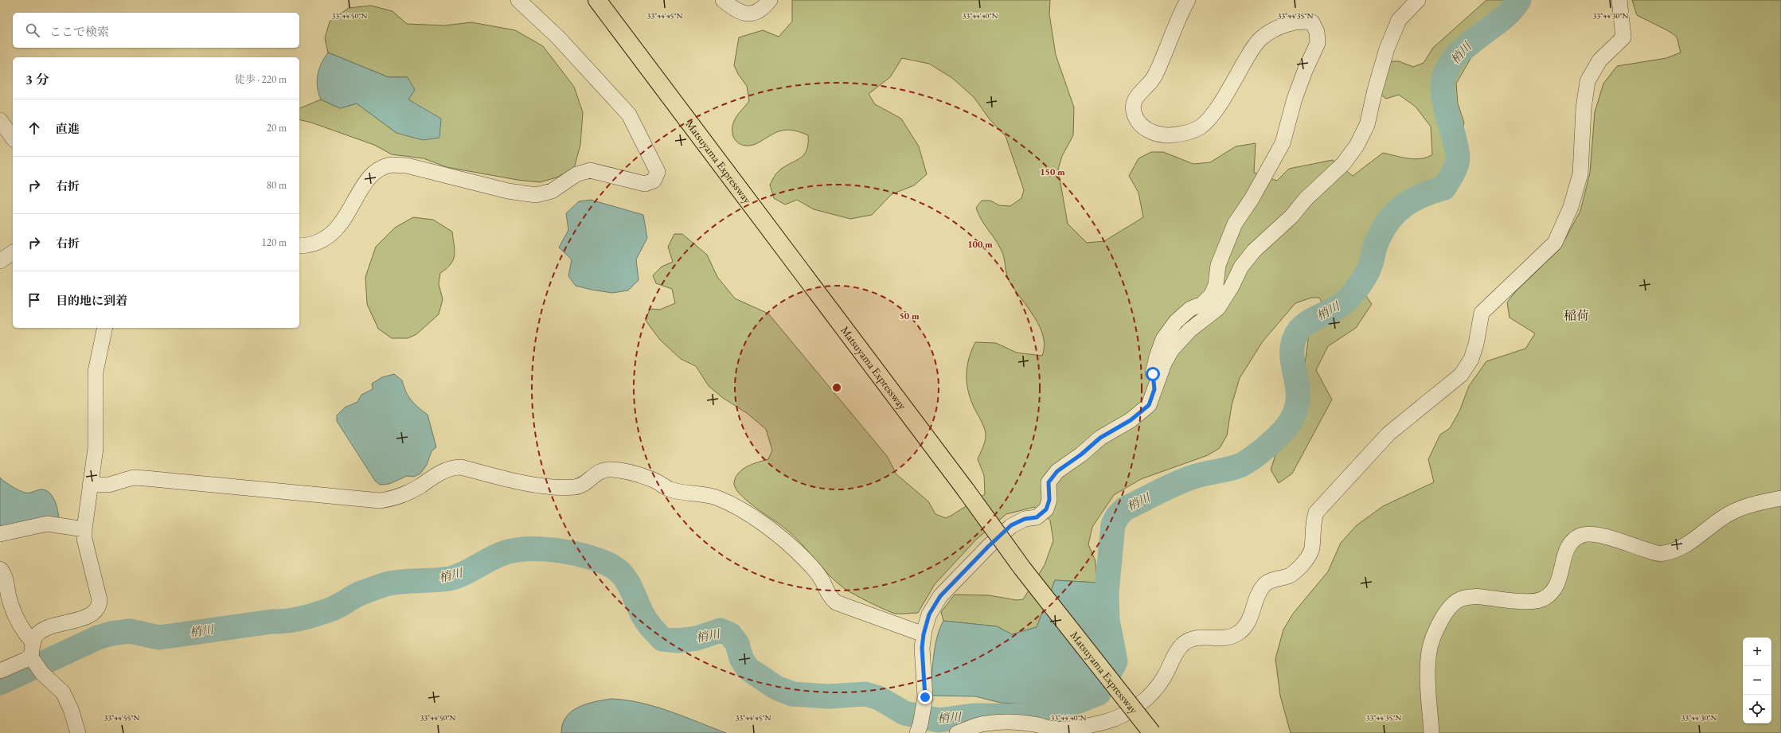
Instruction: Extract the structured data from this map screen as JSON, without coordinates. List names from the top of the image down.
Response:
{
  "streets": {
    "highway": ["Matsuyama Expressway"]
  },
  "districts": ["稲荷"],
  "water": ["梢川"],
  "page": {
    "search": "ここで検索",
    "heading": ["3 分", "徒歩 · 220 m"],
    "list": [
      ["直進", "20 m"],
      ["右折", "80 m"],
      ["右折", "120 m"],
      "目的地に到着"
    ],
    "map_buttons": ["+", "−"]
  },
  "coordinates": [
    "33°44'50\"N",
    "33°44'45\"N",
    "33°44'40\"N",
    "33°44'35\"N",
    "33°44'30\"N",
    "33°44'55\"N"
  ],
  "rings": ["150 m", "100 m", "50 m"]
}
